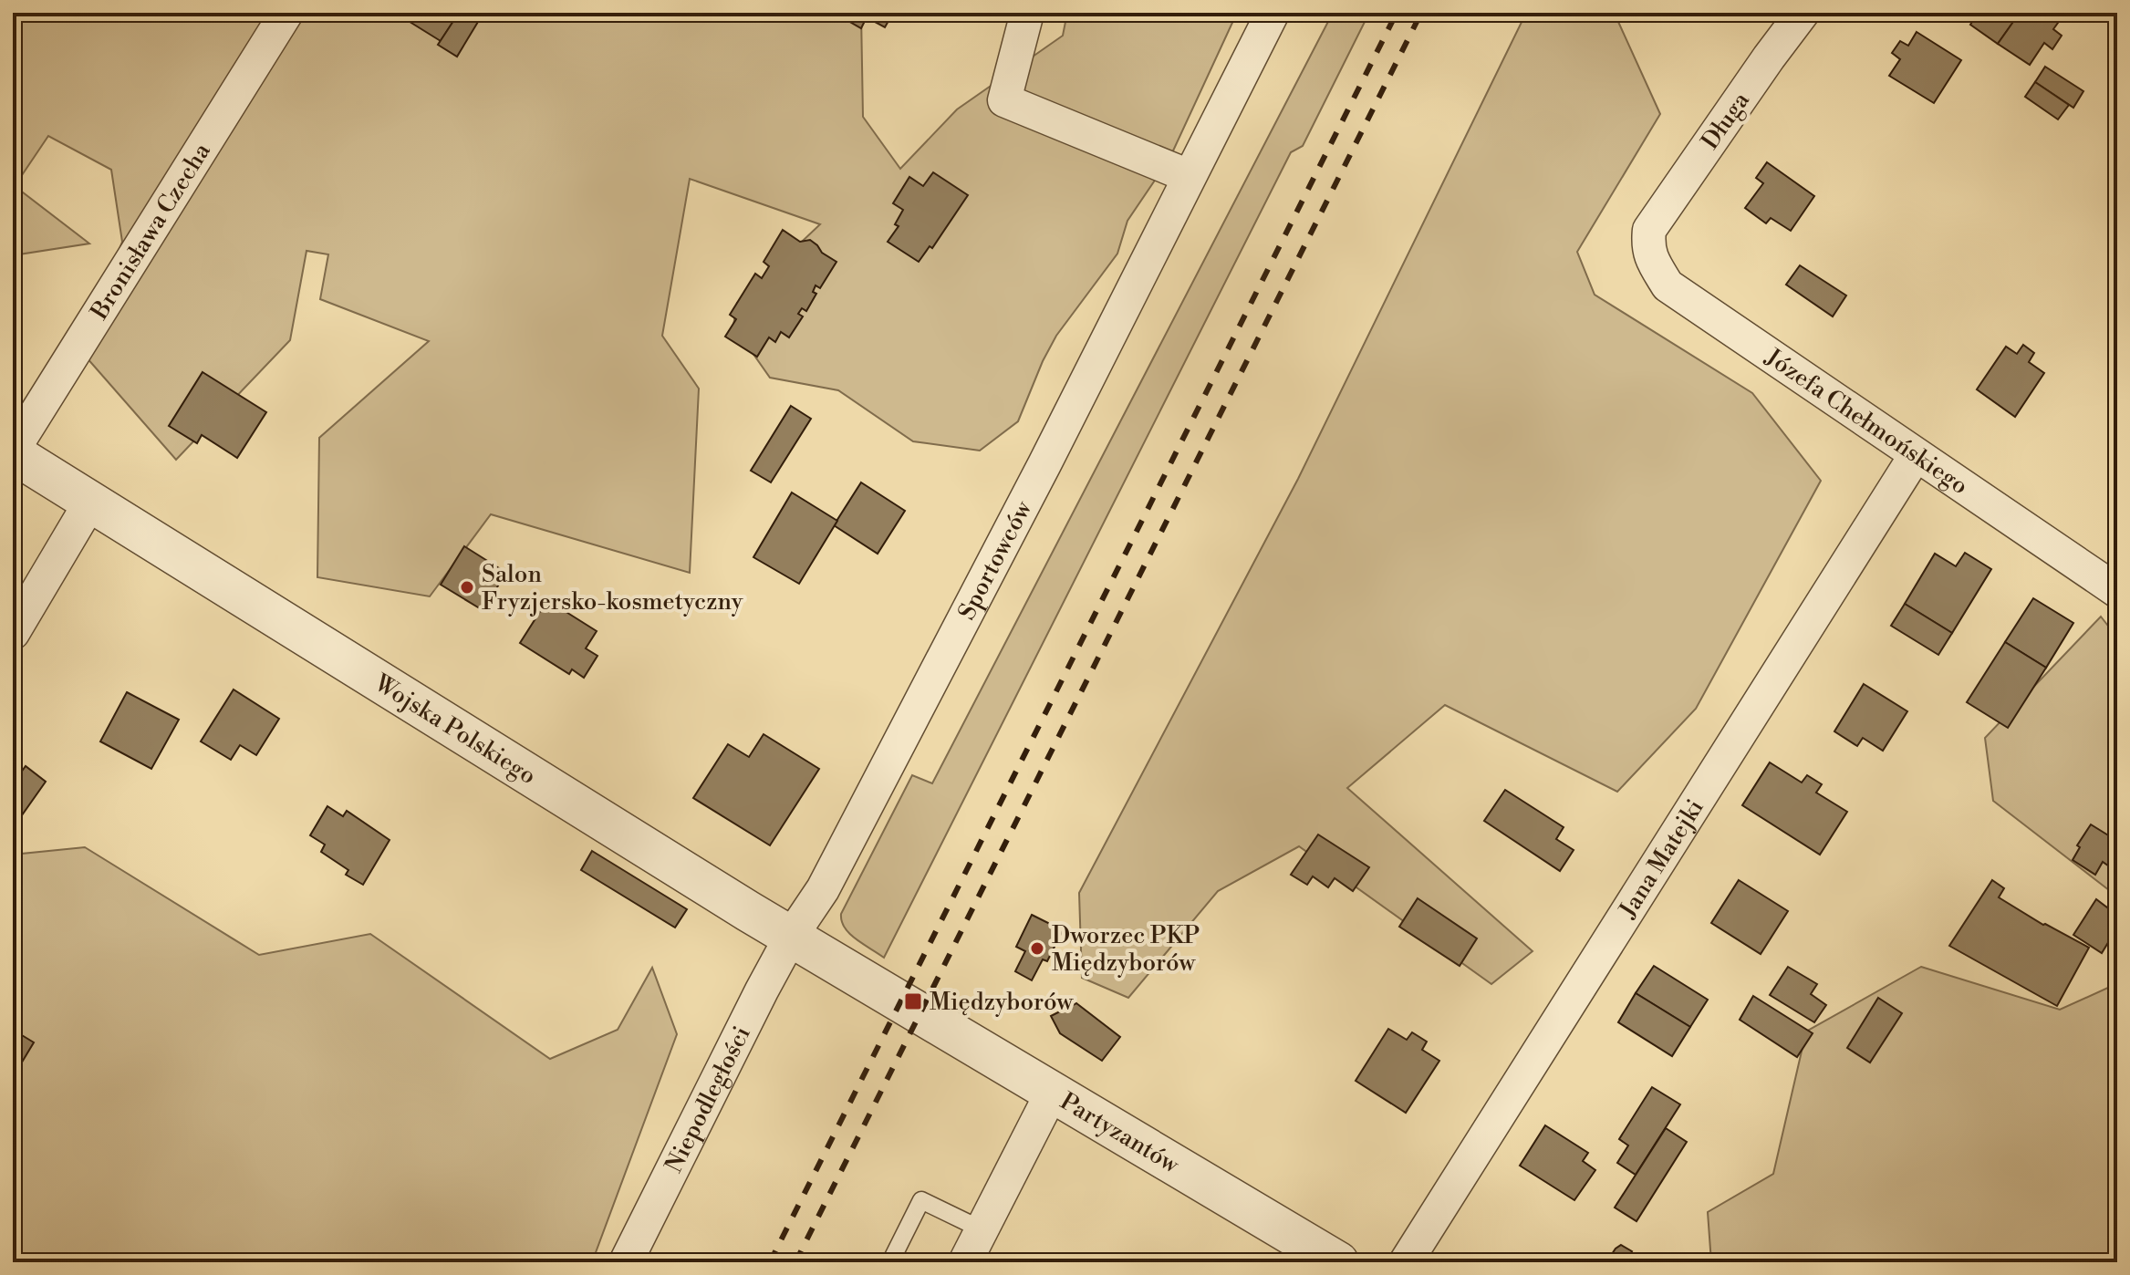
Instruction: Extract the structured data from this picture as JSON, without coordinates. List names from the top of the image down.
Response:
{
  "streets": {
    "street": [
      "Długa",
      "Bronisława Czecha",
      "Józefa Chełmońskiego",
      "Sportowców",
      "Wojska Polskiego",
      "Jana Matejki",
      "Niepodległości",
      "Partyzantów"
    ]
  },
  "crossings": [
    ["Długa", "Józefa Chełmońskiego"],
    ["Bronisława Czecha", "Wojska Polskiego"],
    ["Józefa Chełmońskiego", "Jana Matejki"],
    ["Sportowców", "Wojska Polskiego"],
    ["Sportowców", "Niepodległości"],
    ["Wojska Polskiego", "Niepodległości"],
    ["Wojska Polskiego", "Partyzantów"]
  ],
  "places": {
    "other": ["Salon Fryzjersko-kosmetyczny", "Dworzec PKP Międzyborów"],
    "transit": ["Międzyborów"]
  }
}
